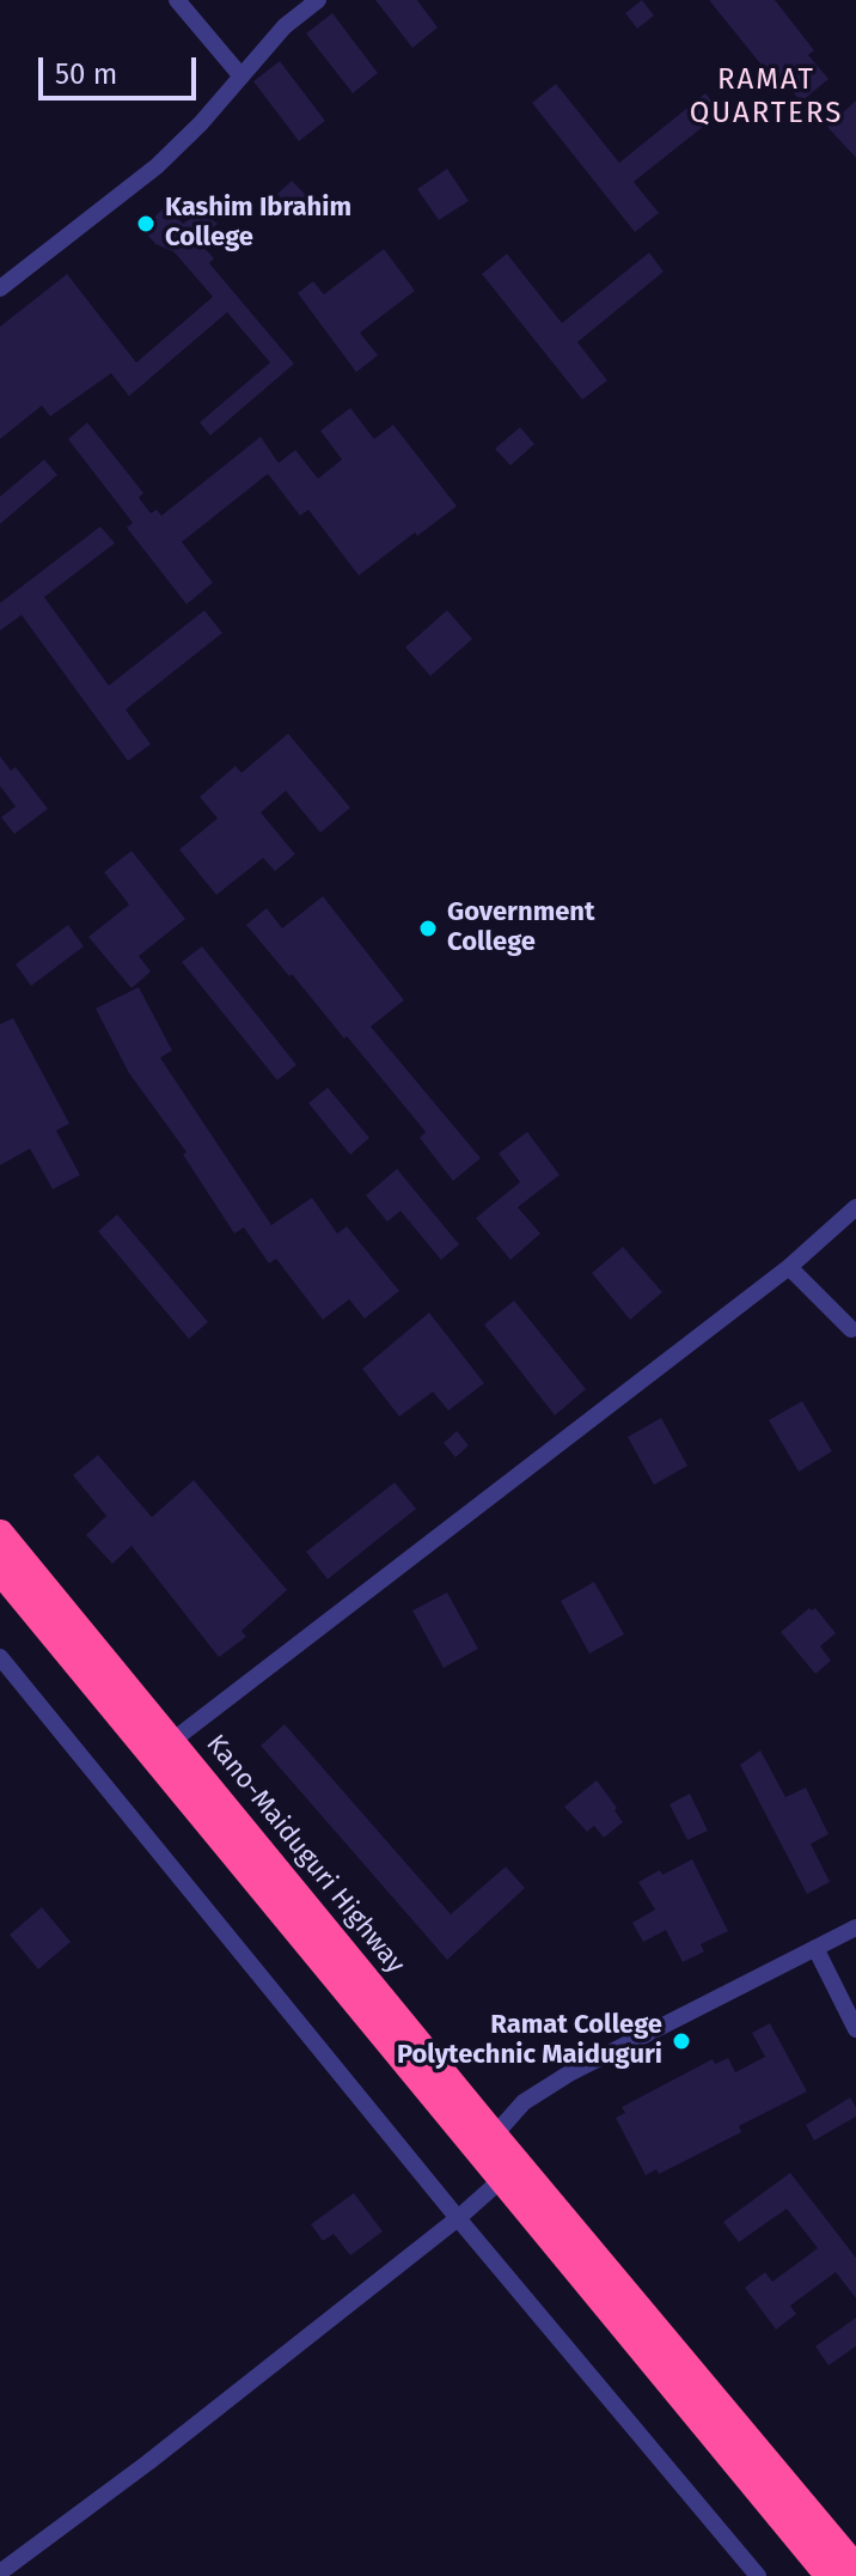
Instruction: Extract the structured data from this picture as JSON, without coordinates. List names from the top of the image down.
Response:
{
  "streets": {
    "highway": ["Kano-Maiduguri Highway"]
  },
  "districts": ["RAMAT QUARTERS"],
  "places": ["Kashim Ibrahim College", "Government College", "Ramat College Polytechnic Maiduguri"],
  "scale_bar": "50 m"
}
